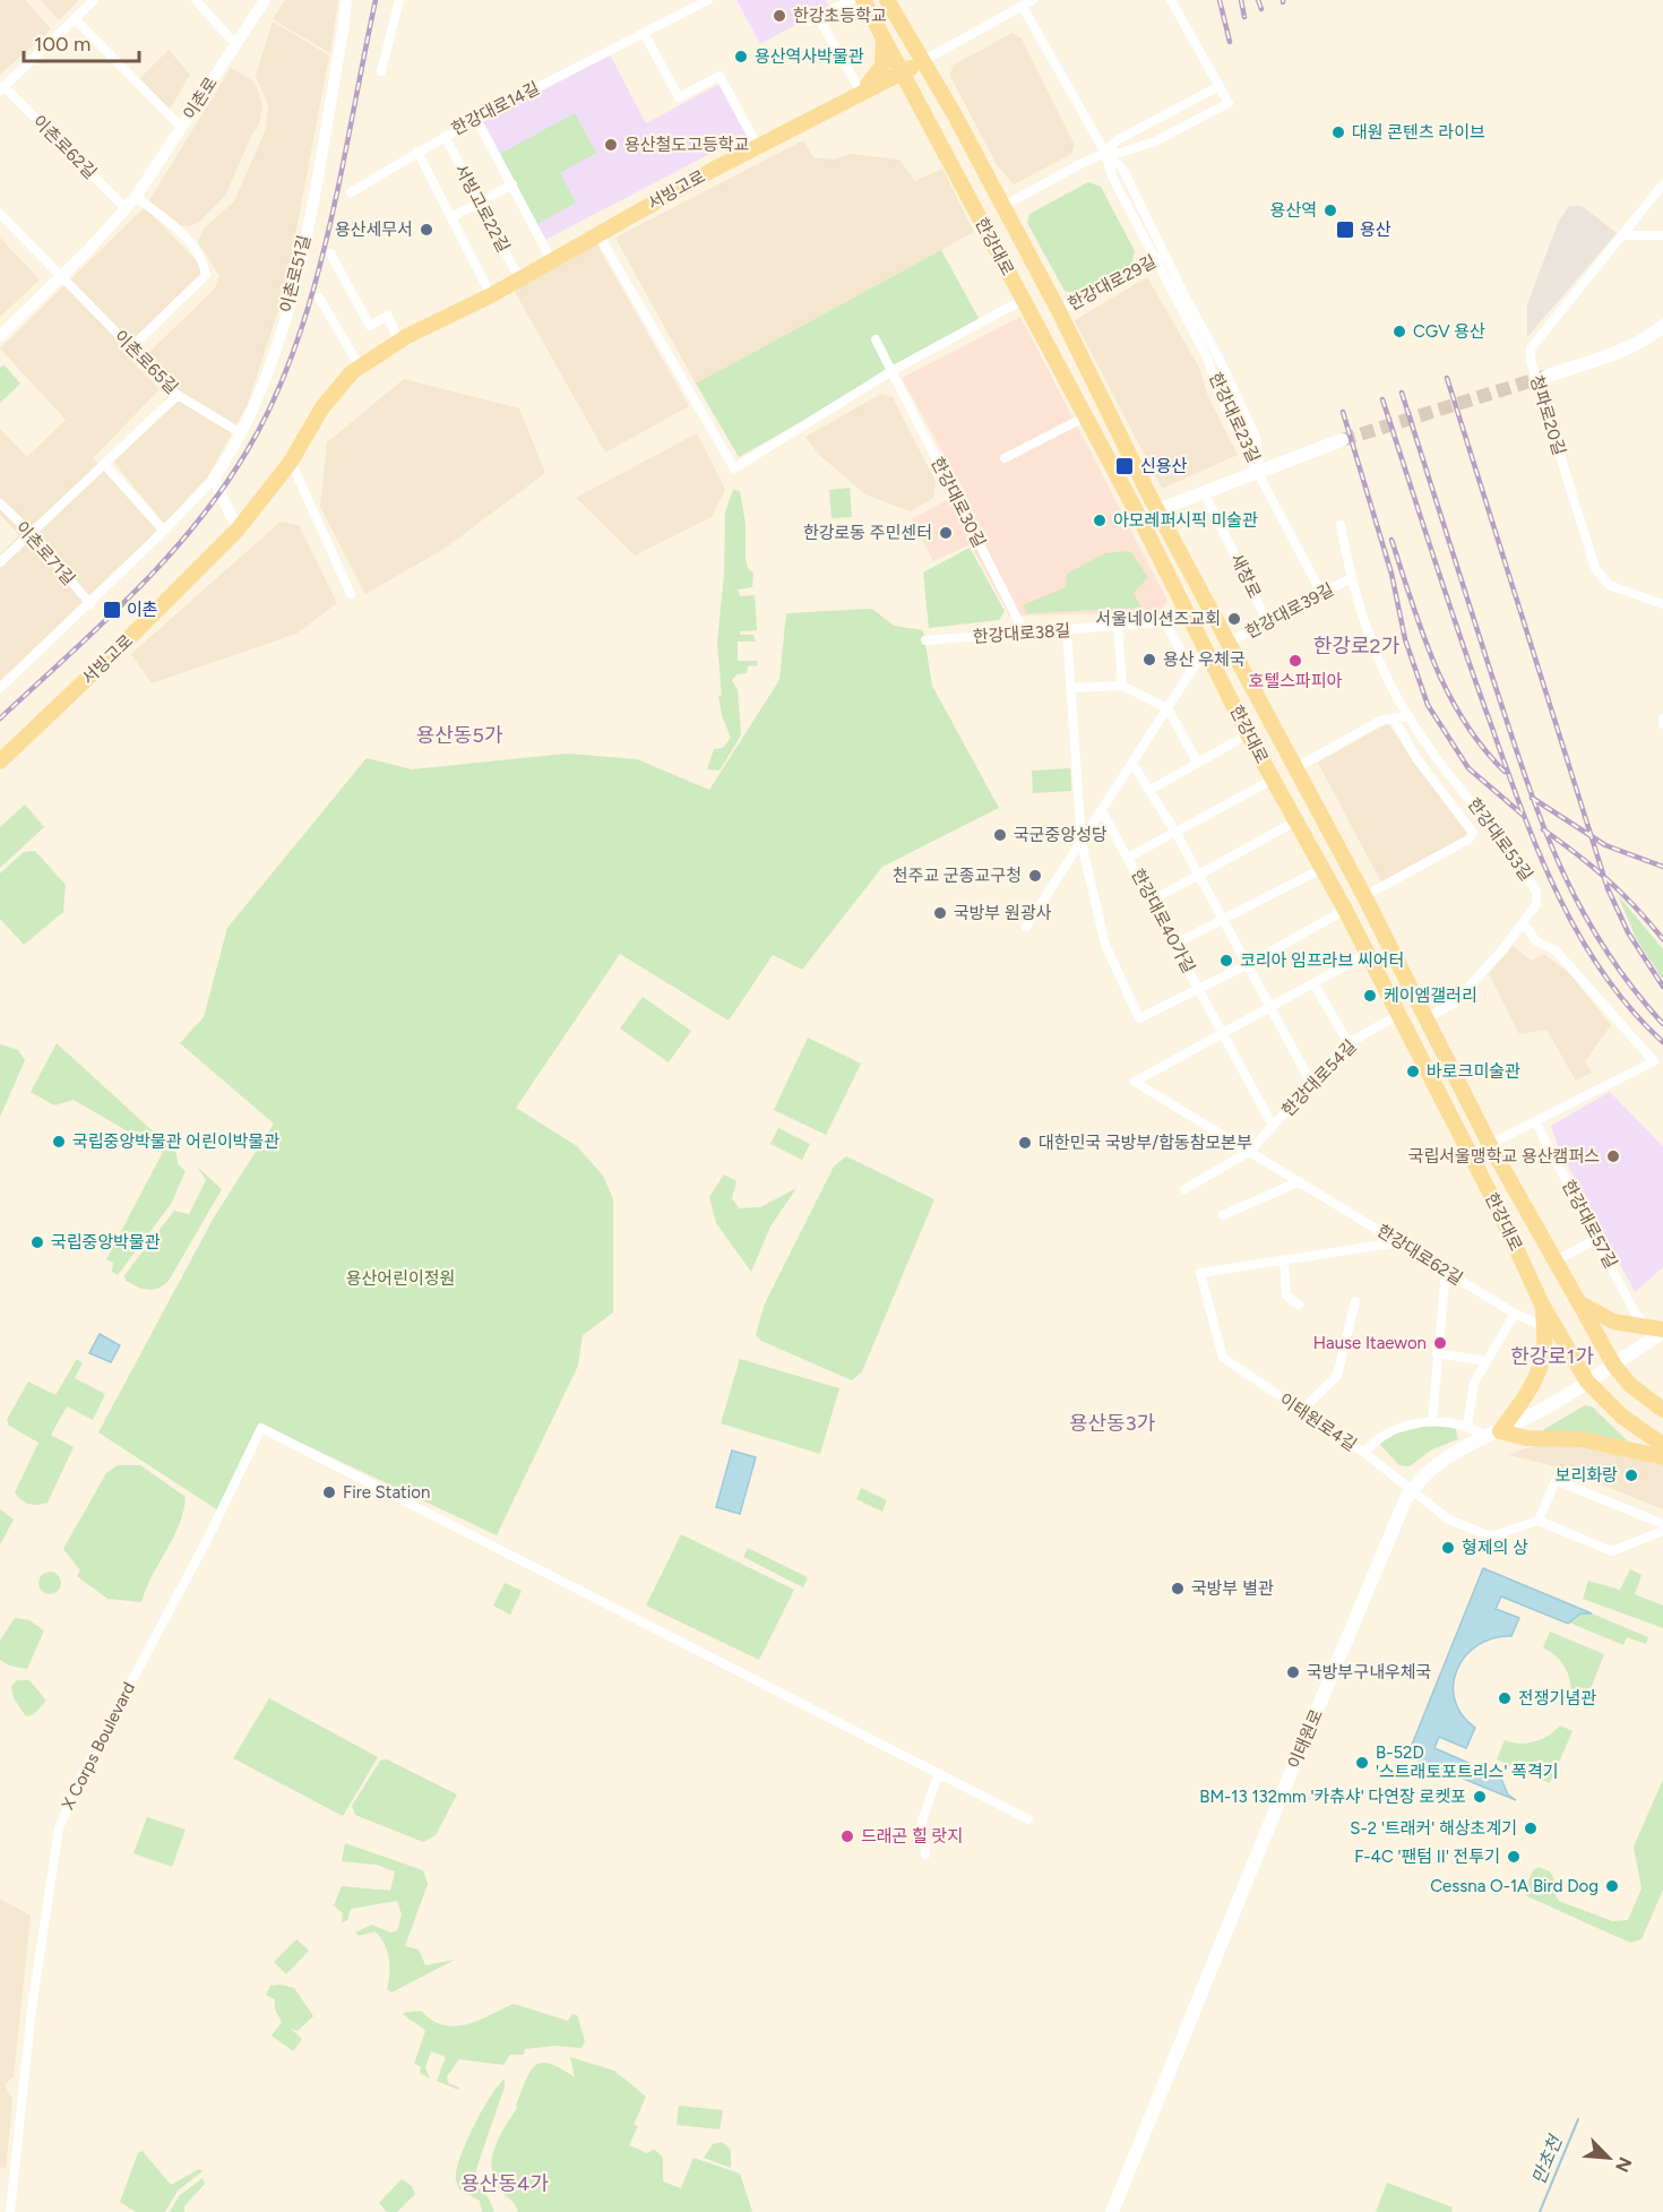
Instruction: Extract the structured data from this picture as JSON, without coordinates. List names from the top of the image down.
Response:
{
  "streets": {
    "main road": ["서빙고로", "한강대로", "이태원로"],
    "street": [
      "이촌로",
      "한강대로14길",
      "이촌로62길",
      "서빙고로22길",
      "이촌로51길",
      "한강대로29길",
      "이촌로65길",
      "청파로20길",
      "한강대로23길",
      "한강대로30길",
      "이촌로71길",
      "새창로",
      "한강대로39길",
      "한강대로38길",
      "한강대로53길",
      "한강대로40가길",
      "한강대로54길",
      "한강대로57길",
      "한강대로62길",
      "이태원로4길",
      "X Corps Boulevard"
    ]
  },
  "crossings": [
    ["이촌로", "이촌로62길"],
    ["이촌로", "이촌로65길"],
    ["한강대로14길", "서빙고로22길"],
    ["서빙고로", "서빙고로22길"],
    ["서빙고로", "한강대로"],
    ["한강대로", "한강대로29길"],
    ["한강대로", "한강대로39길"],
    ["한강대로", "한강대로38길"],
    ["한강대로", "한강대로53길"],
    ["한강대로", "한강대로54길"],
    ["한강대로", "이태원로"],
    ["이촌로51길", "이촌로65길"],
    ["한강대로29길", "한강대로23길"],
    ["한강대로30길", "한강대로38길"],
    ["새창로", "한강대로39길"],
    ["한강대로39길", "한강대로53길"],
    ["한강대로40가길", "한강대로54길"],
    ["한강대로40가길", "한강대로62길"],
    ["한강대로54길", "한강대로62길"],
    ["이태원로4길", "이태원로"]
  ],
  "districts": [
    "한강로2가",
    "용산동5가",
    "한강로1가",
    "용산동3가",
    "용산동4가"
  ],
  "water": ["만초천"],
  "parks": ["용산어린이정원"],
  "places": {
    "other": [
      "한강초등학교",
      "용산역사박물관",
      "대원 콘텐츠 라이브",
      "용산철도고등학교",
      "용산역",
      "용산세무서",
      "CGV 용산",
      "아모레퍼시픽 미술관",
      "한강로동 주민센터",
      "서울네이션즈교회",
      "용산 우체국",
      "호텔스파피아",
      "국군중앙성당",
      "천주교 군종교구청",
      "국방부 원광사",
      "코리아 임프라브 씨어터",
      "케이엠갤러리",
      "바로크미술관",
      "국립중앙박물관 어린이박물관",
      "대한민국 국방부/합동참모본부",
      "국립서울맹학교 용산캠퍼스",
      "국립중앙박물관",
      "Hause Itaewon",
      "보리화랑",
      "Fire Station",
      "형제의 상",
      "국방부 별관",
      "국방부구내우체국",
      "전쟁기념관",
      "B-52D '스트래토포트리스' 폭격기",
      "BM-13 132mm '카츄샤' 다연장 로켓포",
      "S-2 '트래커' 해상초계기",
      "드래곤 힐 랏지",
      "F-4C '팬텀 II' 전투기",
      "Cessna O-1A Bird Dog"
    ],
    "transit": ["용산", "신용산", "이촌"]
  },
  "scale_bar": "100 m",
  "north": "bottom right"
}
